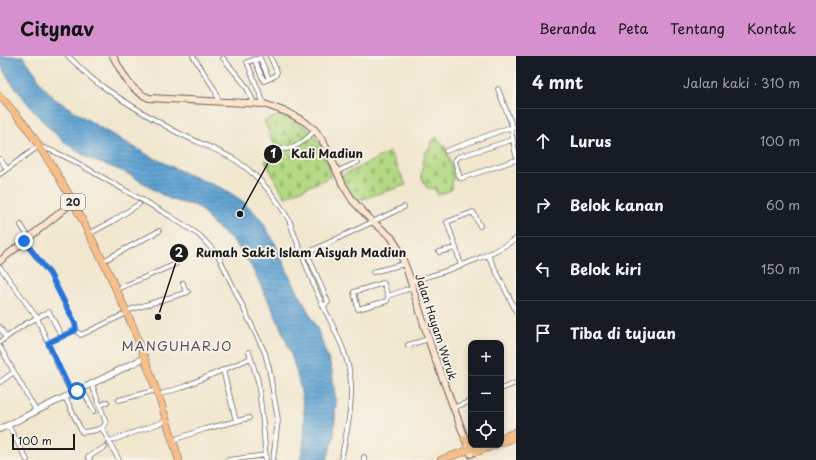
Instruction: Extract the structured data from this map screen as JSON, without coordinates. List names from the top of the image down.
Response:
{
  "streets": {
    "highway": ["20"],
    "main road": ["Jalan Hayam Wuruk"]
  },
  "districts": ["MANGUHARJO"],
  "places": ["Kali Madiun", "Rumah Sakit Islam Aisyah Madiun"],
  "scale_bar": "100 m",
  "page": {
    "header": "Citynav",
    "nav": [
      "Beranda",
      "Peta",
      "Tentang",
      "Kontak"
    ],
    "heading": ["4 mnt", "Jalan kaki · 310 m"],
    "list": [
      ["Lurus", "100 m"],
      ["Belok kanan", "60 m"],
      ["Belok kiri", "150 m"],
      "Tiba di tujuan"
    ],
    "map_buttons": ["+", "−"],
    "scale": "100 m"
  }
}
